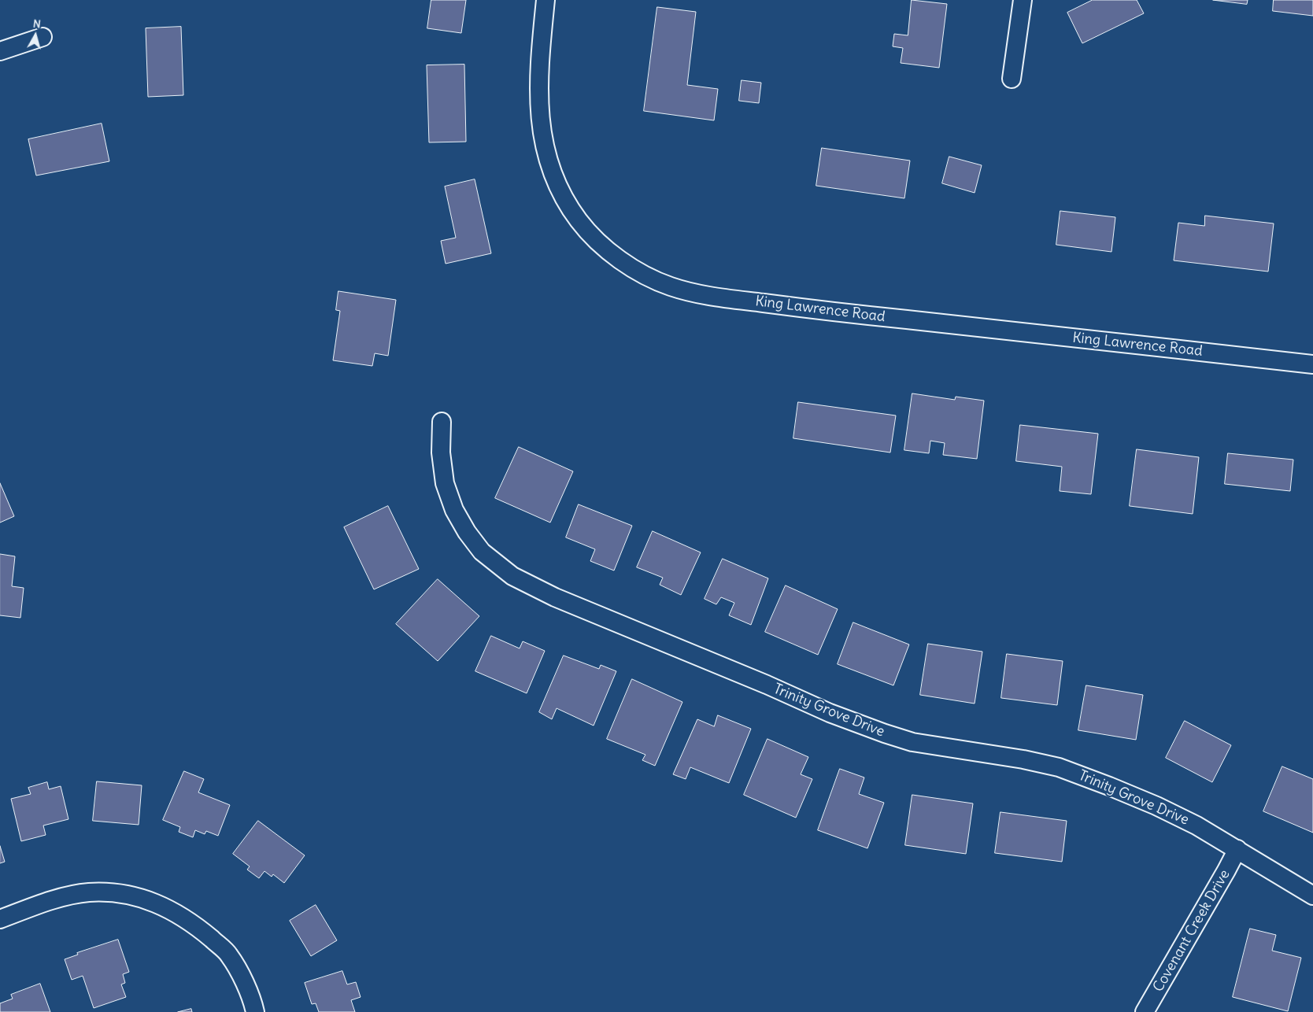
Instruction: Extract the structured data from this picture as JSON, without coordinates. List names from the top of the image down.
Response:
{
  "streets": {
    "street": ["King Lawrence Road", "Trinity Grove Drive", "Covenant Creek Drive"]
  },
  "crossings": [
    ["Trinity Grove Drive", "Covenant Creek Drive"]
  ],
  "north": "top"
}
